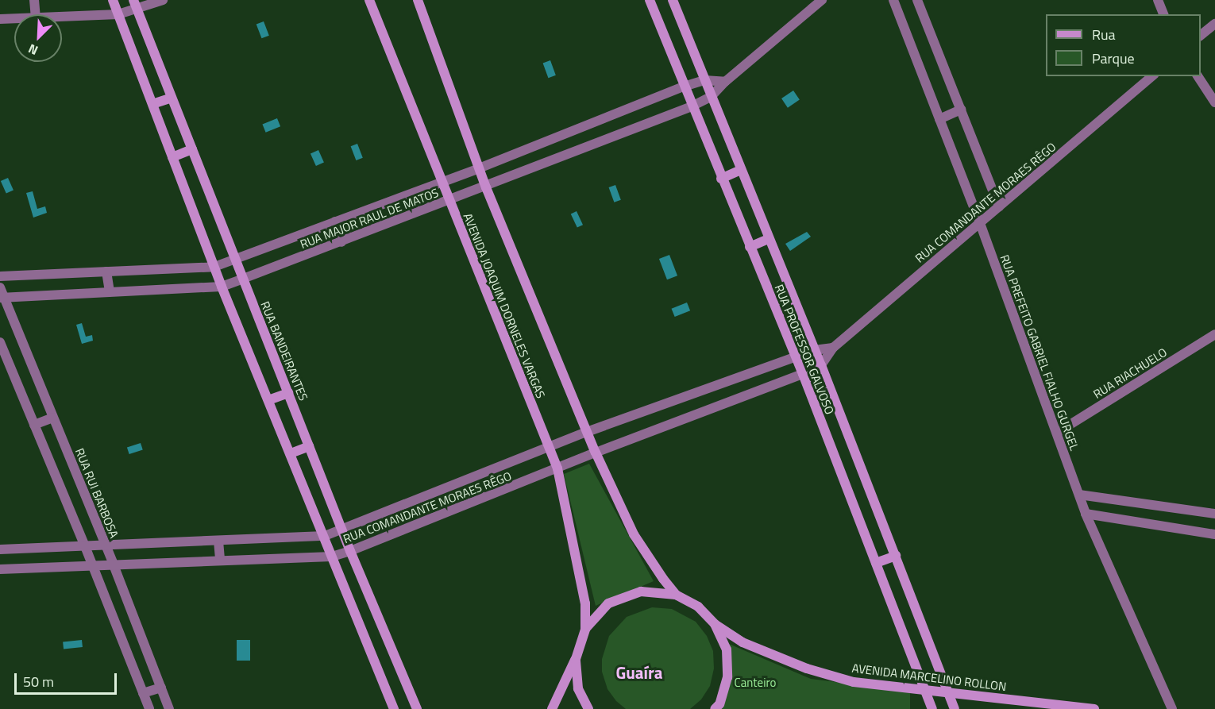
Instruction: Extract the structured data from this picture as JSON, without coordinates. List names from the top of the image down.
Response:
{
  "streets": {
    "street": [
      "RUA COMANDANTE MORAES RÊGO",
      "RUA MAJOR RAUL DE MATOS",
      "AVENIDA JOAQUIM DORNELES VARGAS",
      "RUA PROFESSOR GALVOSO",
      "RUA BANDEIRANTES",
      "RUA PREFEITO GABRIEL FIALHO GURGEL",
      "RUA RIACHUELO",
      "RUA RUI BARBOSA",
      "AVENIDA MARCELINO ROLLON"
    ]
  },
  "crossings": [
    ["RUA COMANDANTE MORAES RÊGO", "AVENIDA JOAQUIM DORNELES VARGAS"],
    ["RUA COMANDANTE MORAES RÊGO", "RUA PROFESSOR GALVOSO"],
    ["RUA COMANDANTE MORAES RÊGO", "RUA BANDEIRANTES"],
    ["RUA COMANDANTE MORAES RÊGO", "RUA PREFEITO GABRIEL FIALHO GURGEL"],
    ["RUA COMANDANTE MORAES RÊGO", "RUA RUI BARBOSA"],
    ["RUA MAJOR RAUL DE MATOS", "AVENIDA JOAQUIM DORNELES VARGAS"],
    ["RUA MAJOR RAUL DE MATOS", "RUA PROFESSOR GALVOSO"],
    ["RUA MAJOR RAUL DE MATOS", "RUA BANDEIRANTES"],
    ["RUA MAJOR RAUL DE MATOS", "RUA RUI BARBOSA"],
    ["RUA PROFESSOR GALVOSO", "AVENIDA MARCELINO ROLLON"],
    ["RUA PREFEITO GABRIEL FIALHO GURGEL", "RUA RIACHUELO"]
  ],
  "districts": ["Guaíra"],
  "parks": ["Canteiro"],
  "legend": ["Rua", "Parque"],
  "scale_bar": "50 m",
  "north": "bottom left"
}
